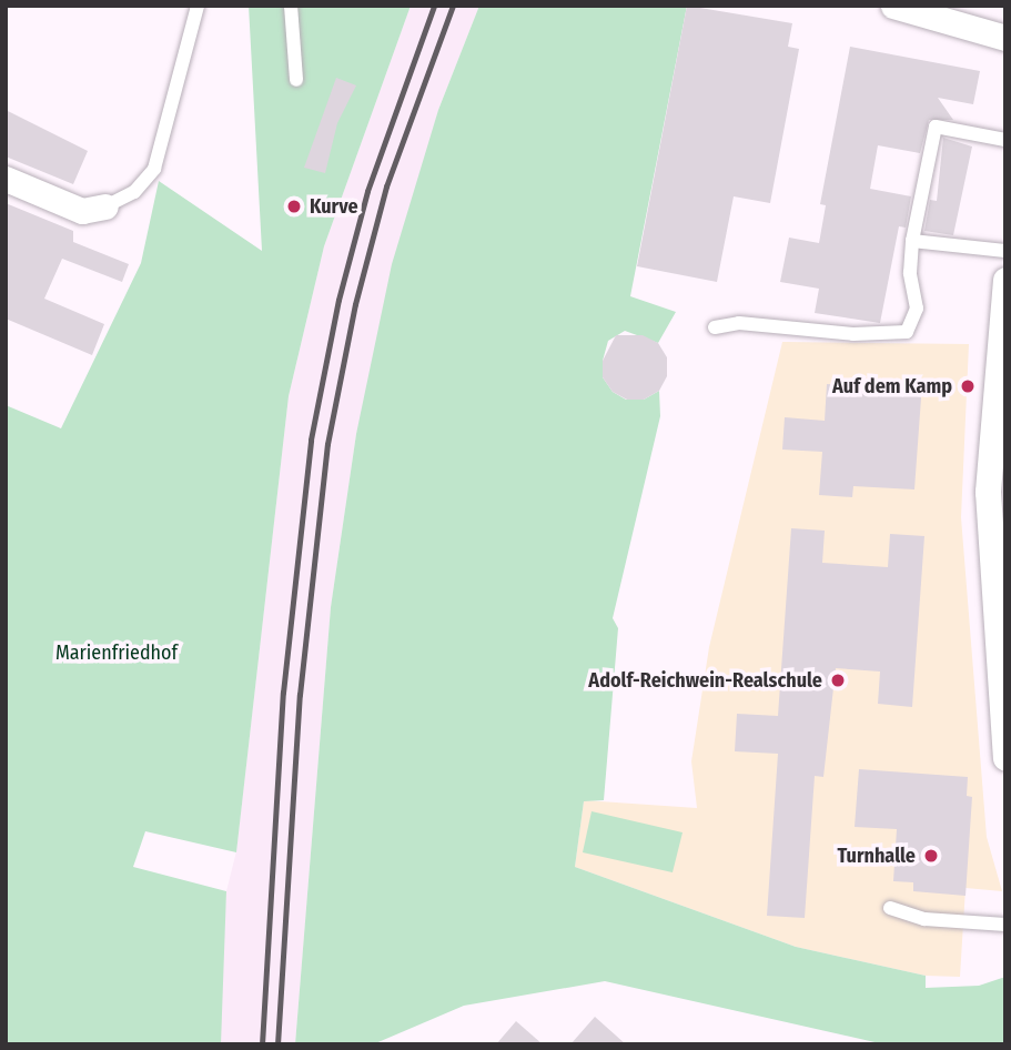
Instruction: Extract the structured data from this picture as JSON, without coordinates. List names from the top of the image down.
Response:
{
  "parks": ["Marienfriedhof"],
  "places": [
    "Kurve",
    "Auf dem Kamp",
    "Adolf-Reichwein-Realschule",
    "Turnhalle"
  ]
}
